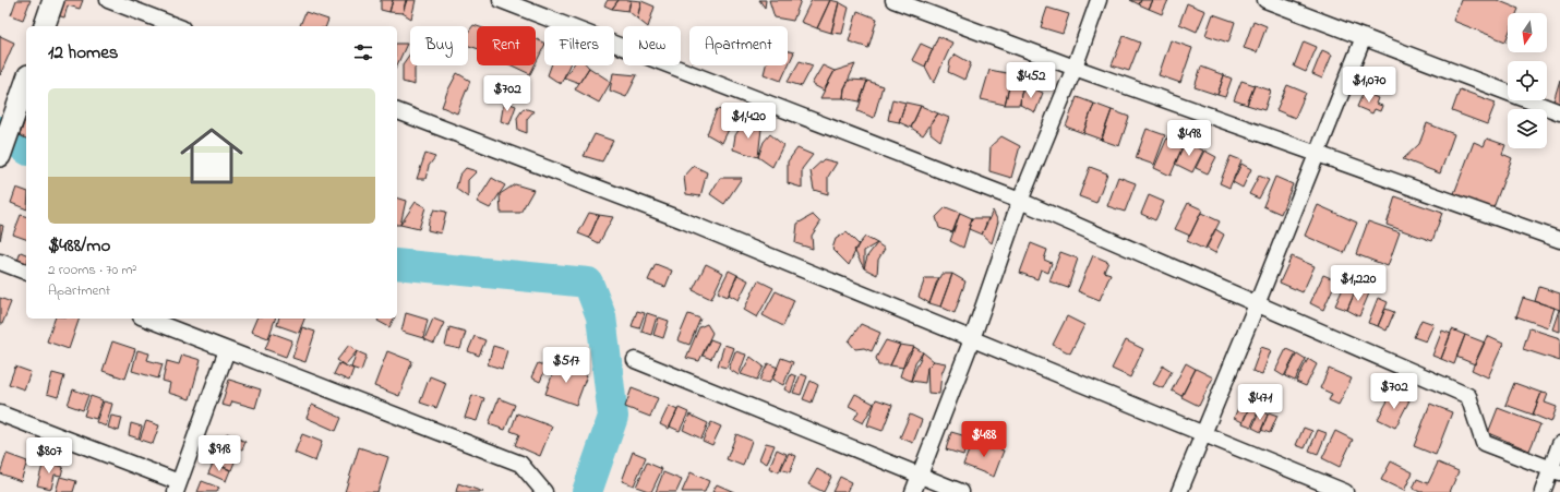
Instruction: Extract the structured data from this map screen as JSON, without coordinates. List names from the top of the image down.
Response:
{
  "north": "bottom",
  "page": {
    "chip": [
      "Buy",
      "Rent",
      "Filters",
      "New",
      "Apartment"
    ],
    "heading": "12 homes",
    "price": [
      "$452",
      "$1,070",
      "$702",
      "$1,420",
      "$498",
      "$1,220",
      "$517",
      "$702",
      "$471",
      "$488",
      "$918",
      "$807"
    ],
    "list": [
      {
        "name": "$488/mo",
        "note": "2 rooms · 70 m² · Apartment"
      }
    ]
  }
}
